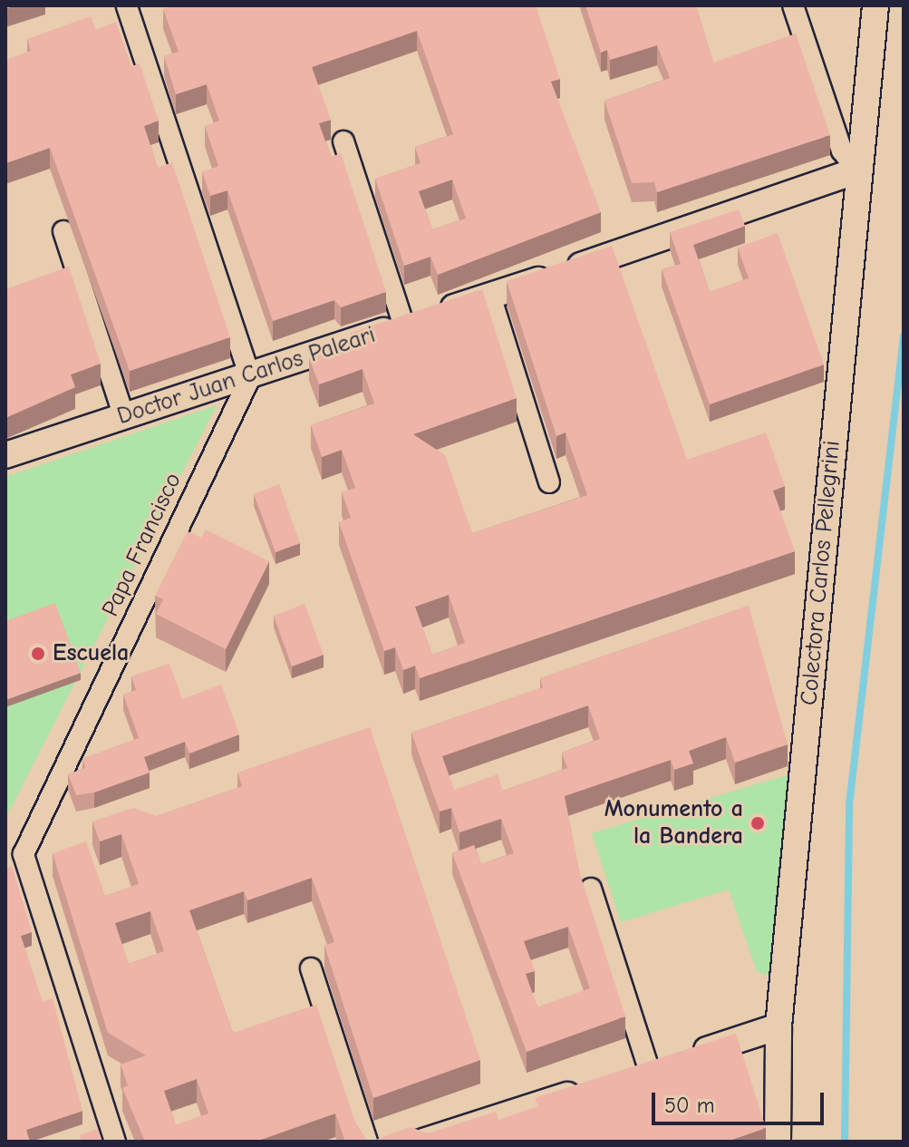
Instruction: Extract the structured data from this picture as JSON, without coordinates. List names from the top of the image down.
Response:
{
  "streets": {
    "street": ["Doctor Juan Carlos Paleari", "Papa Francisco", "Colectora Carlos Pellegrini"]
  },
  "crossings": [
    ["Doctor Juan Carlos Paleari", "Papa Francisco"],
    ["Doctor Juan Carlos Paleari", "Colectora Carlos Pellegrini"]
  ],
  "places": ["Escuela", "Monumento a la Bandera"],
  "scale_bar": "50 m"
}
